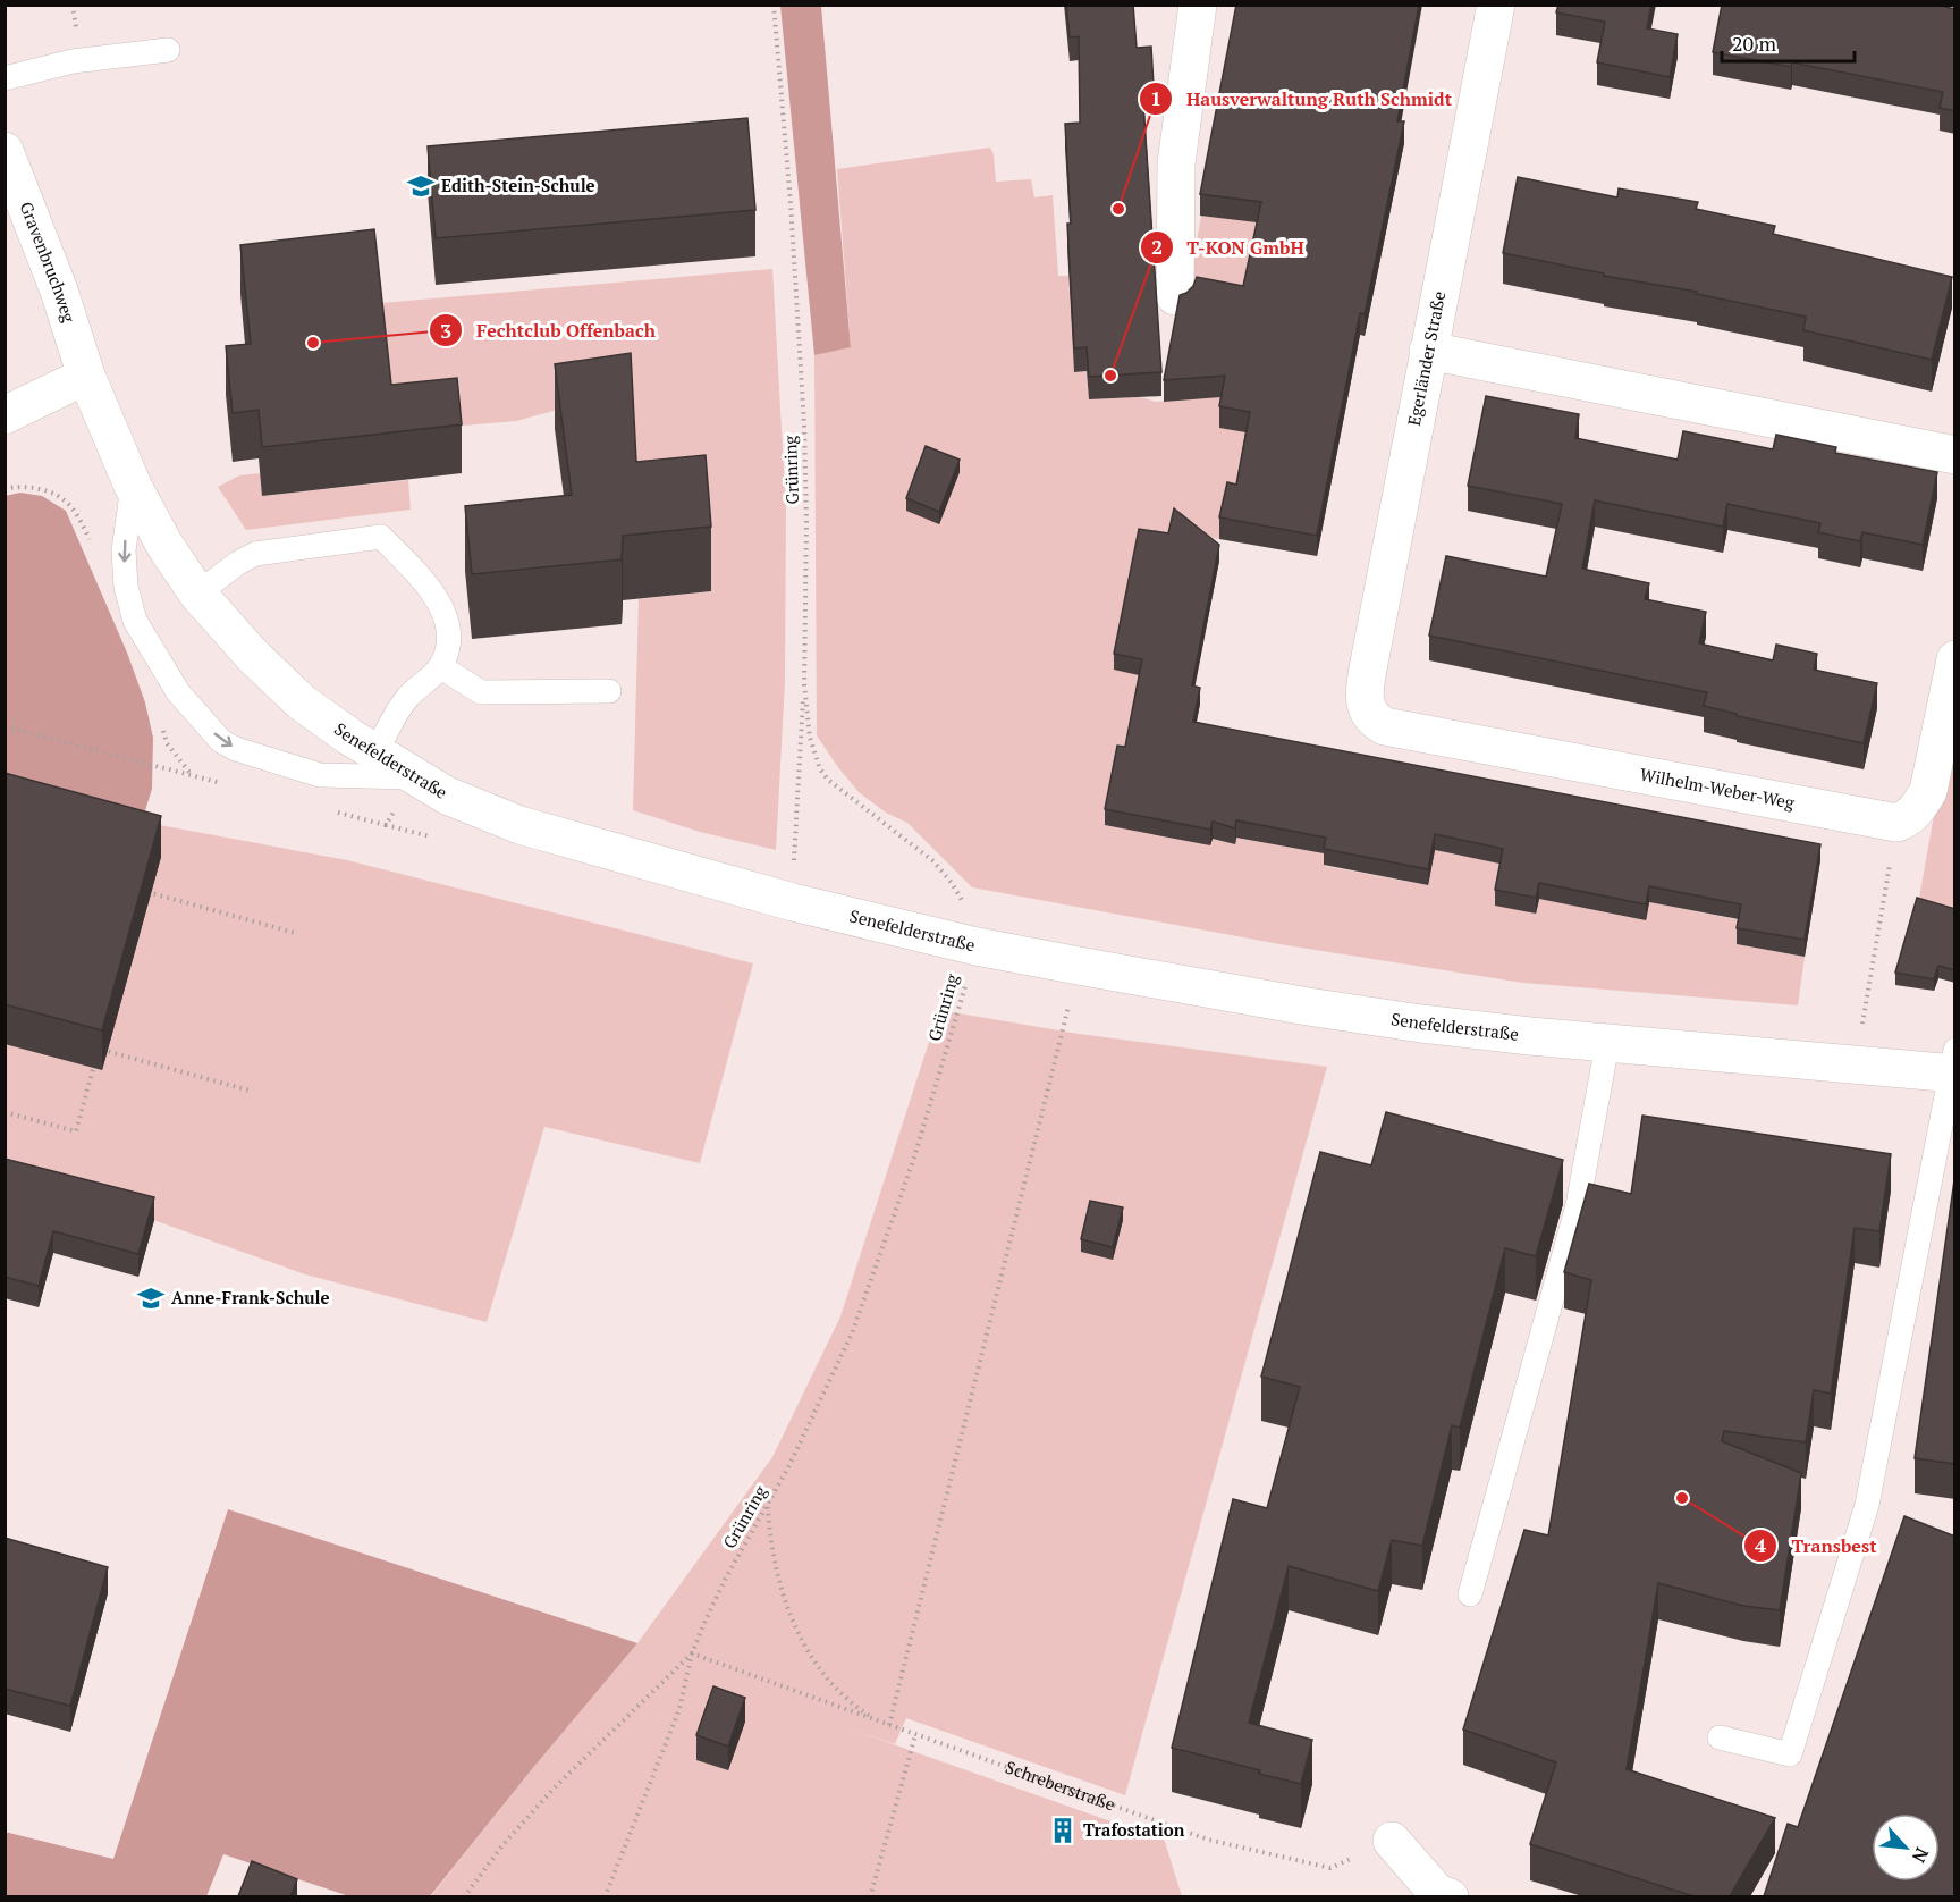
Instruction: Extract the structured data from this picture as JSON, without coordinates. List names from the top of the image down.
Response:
{
  "streets": {
    "street": [
      "Gravenbruchweg",
      "Egerländer Straße",
      "Senefelderstraße",
      "Wilhelm-Weber-Weg"
    ],
    "path": ["Grünring", "Schreberstraße"]
  },
  "crossings": [
    ["Gravenbruchweg", "Senefelderstraße"],
    ["Egerländer Straße", "Wilhelm-Weber-Weg"],
    ["Grünring", "Senefelderstraße"],
    ["Grünring", "Schreberstraße"]
  ],
  "places": {
    "school or university": ["Edith-Stein-Schule", "Anne-Frank-Schule"],
    "other": [
      "Hausverwaltung Ruth Schmidt",
      "Fechtclub Offenbach",
      "T-KON GmbH",
      "Transbest"
    ],
    "building": ["Trafostation"]
  },
  "scale_bar": "20 m",
  "north": "bottom right"
}
